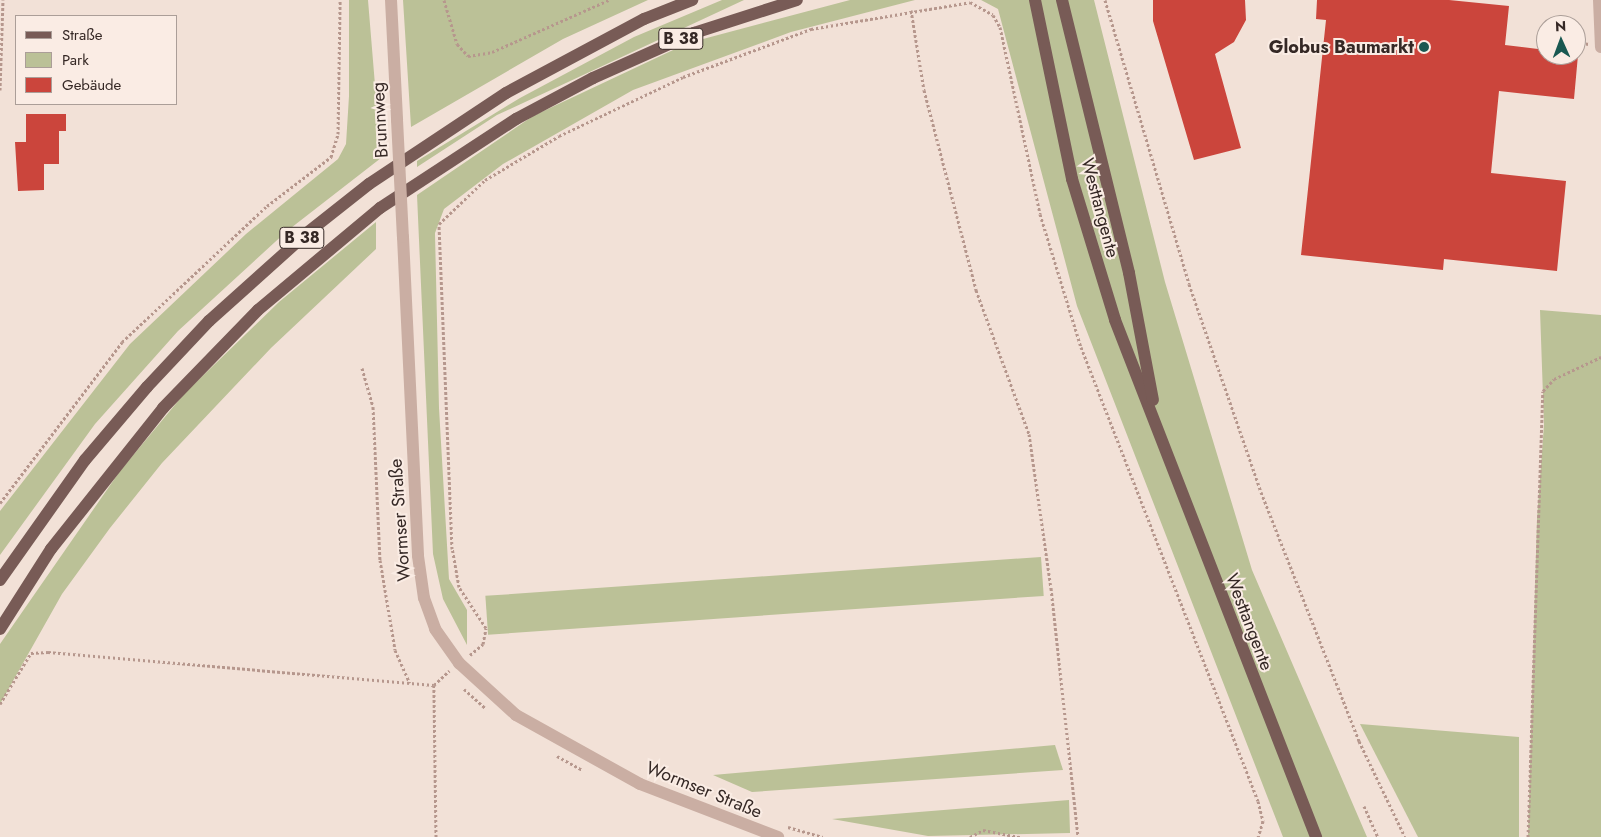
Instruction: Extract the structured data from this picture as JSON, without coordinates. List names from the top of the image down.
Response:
{
  "streets": {
    "main road": ["B 38", "Westtangente"],
    "street": ["Brunnweg", "Wormser Straße"]
  },
  "crossings": [
    ["Brunnweg", "Wormser Straße"]
  ],
  "places": ["Globus Baumarkt"],
  "legend": ["Straße", "Park", "Gebäude"],
  "north": "top"
}
